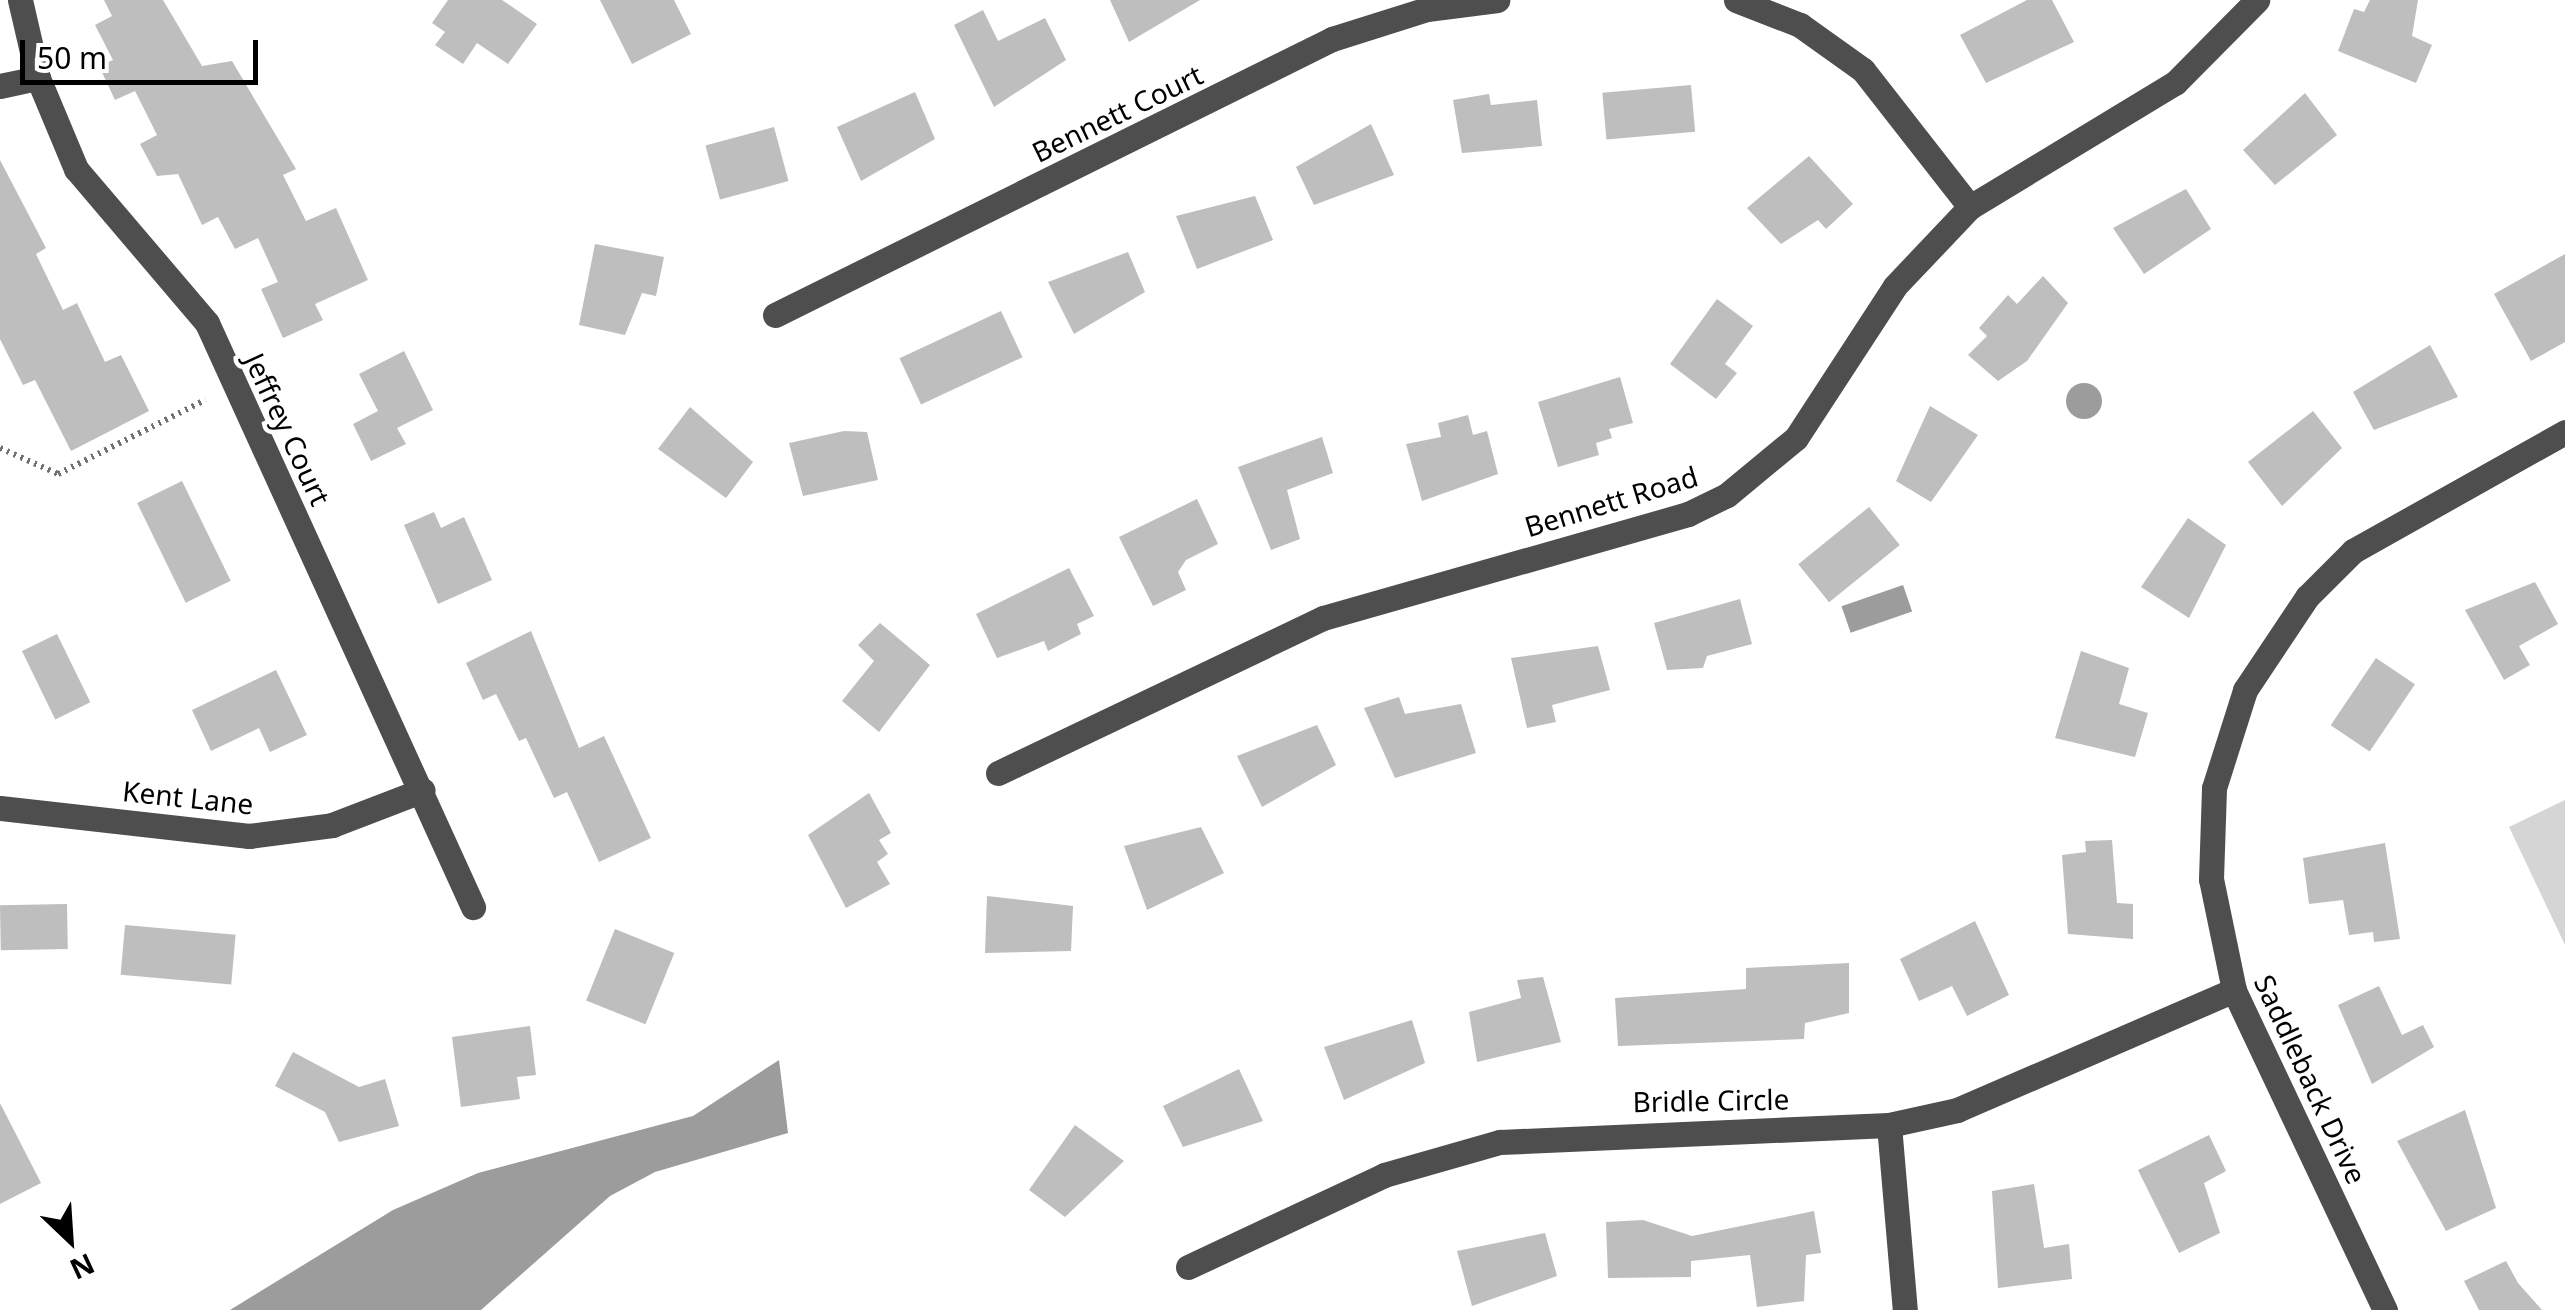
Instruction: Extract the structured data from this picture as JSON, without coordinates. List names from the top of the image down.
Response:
{
  "streets": {
    "street": [
      "Bennett Court",
      "Jeffrey Court",
      "Bennett Road",
      "Kent Lane",
      "Saddleback Drive",
      "Bridle Circle"
    ]
  },
  "crossings": [
    ["Jeffrey Court", "Kent Lane"],
    ["Saddleback Drive", "Bridle Circle"]
  ],
  "scale_bar": "50 m",
  "north": "bottom right"
}
